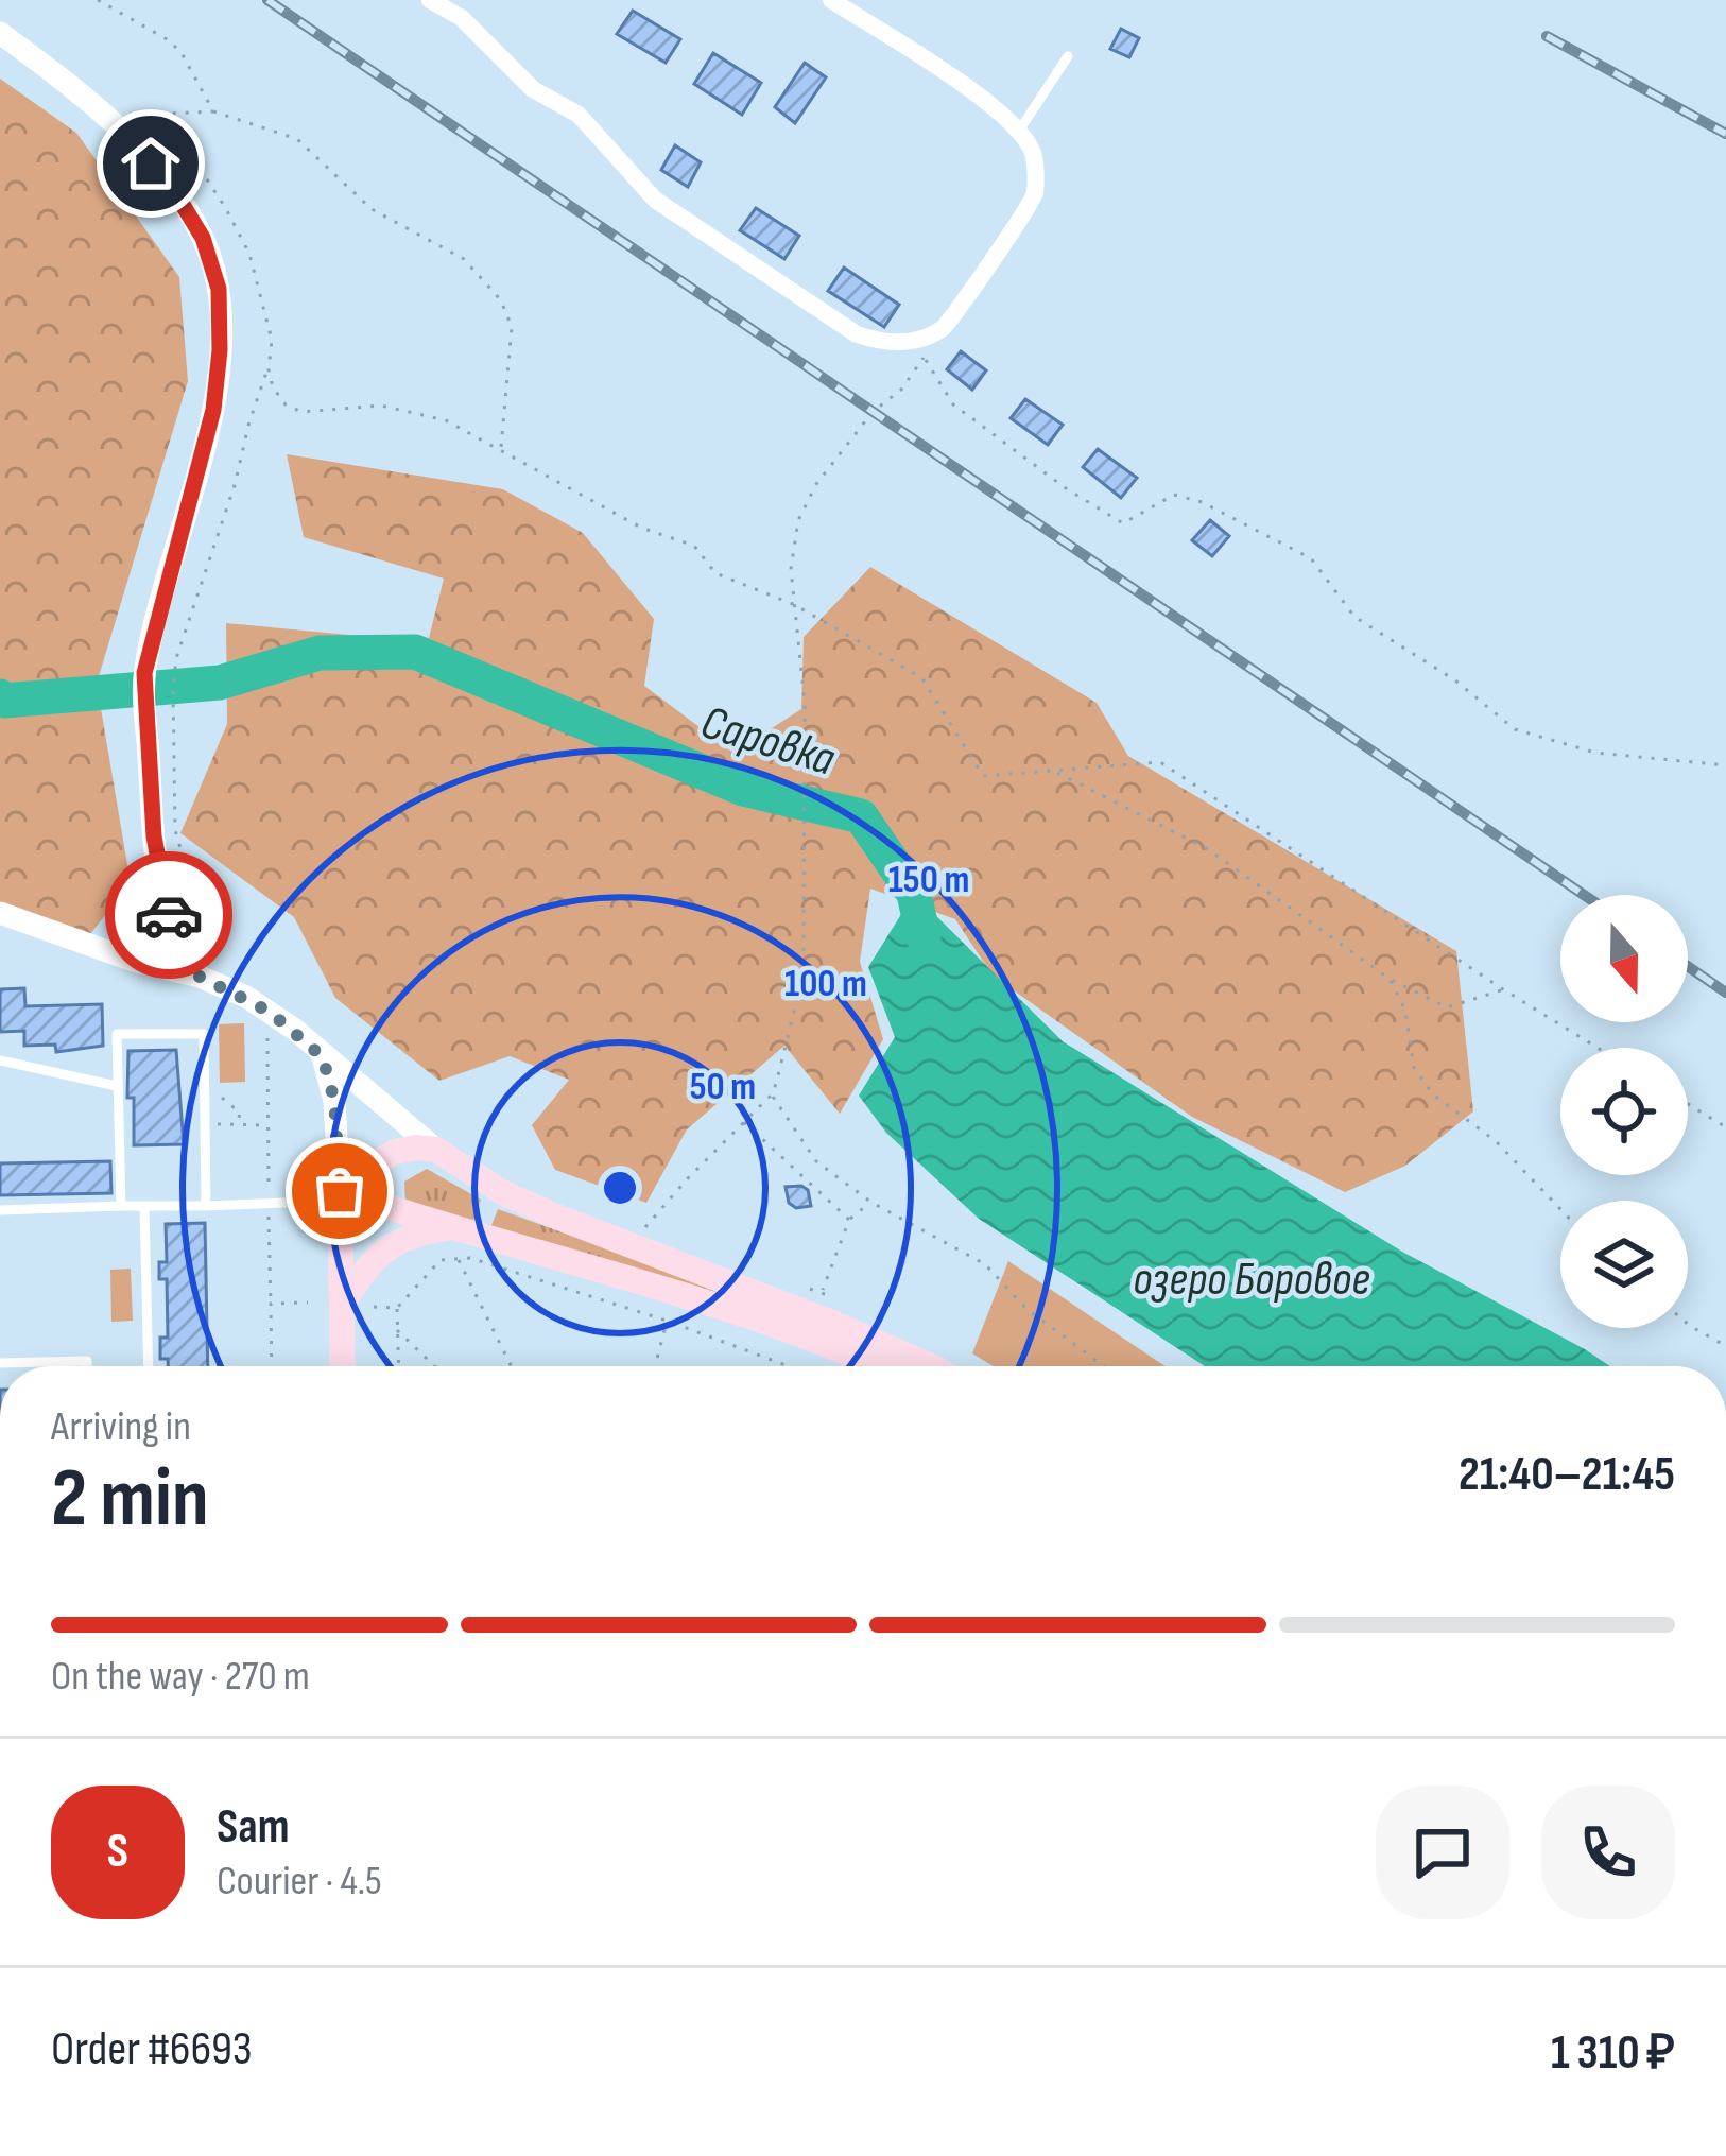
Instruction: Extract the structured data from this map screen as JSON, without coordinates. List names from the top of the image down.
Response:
{
  "water": ["Саровка", "озеро Боровое"],
  "north": "bottom",
  "page": {
    "heading": ["2 min", "Arriving in", "21:40–21:45"],
    "panel": [
      "Sam",
      "Courier · 4.5",
      "Order #6693",
      "1 310 ₽"
    ],
    "bar": "On the way · 270 m",
    "round": "S"
  },
  "rings": ["150 m", "100 m", "50 m"]
}
